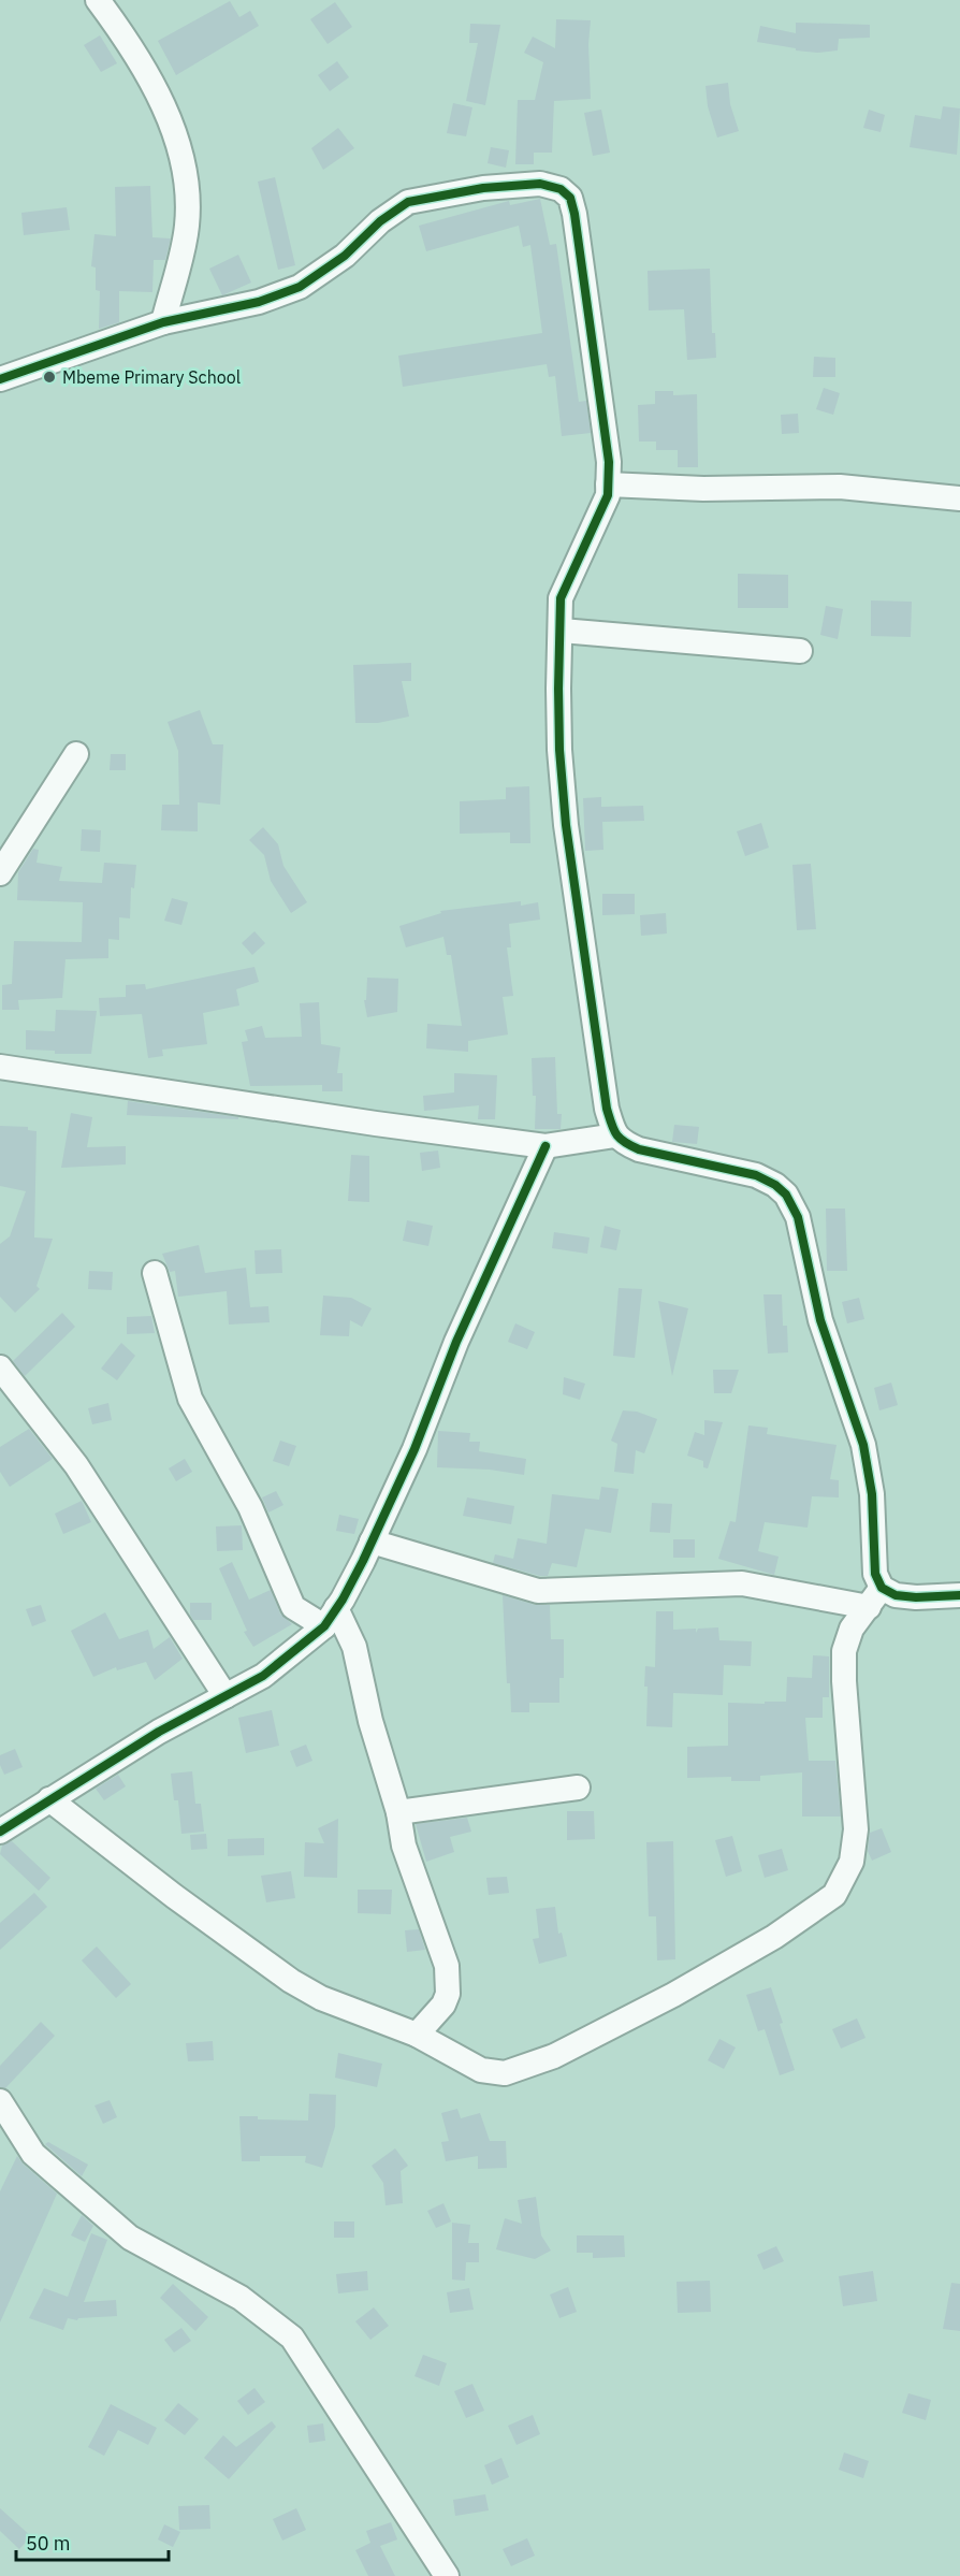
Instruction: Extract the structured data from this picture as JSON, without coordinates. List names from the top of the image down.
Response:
{
  "places": ["Mbeme Primary School"],
  "scale_bar": "50 m"
}
